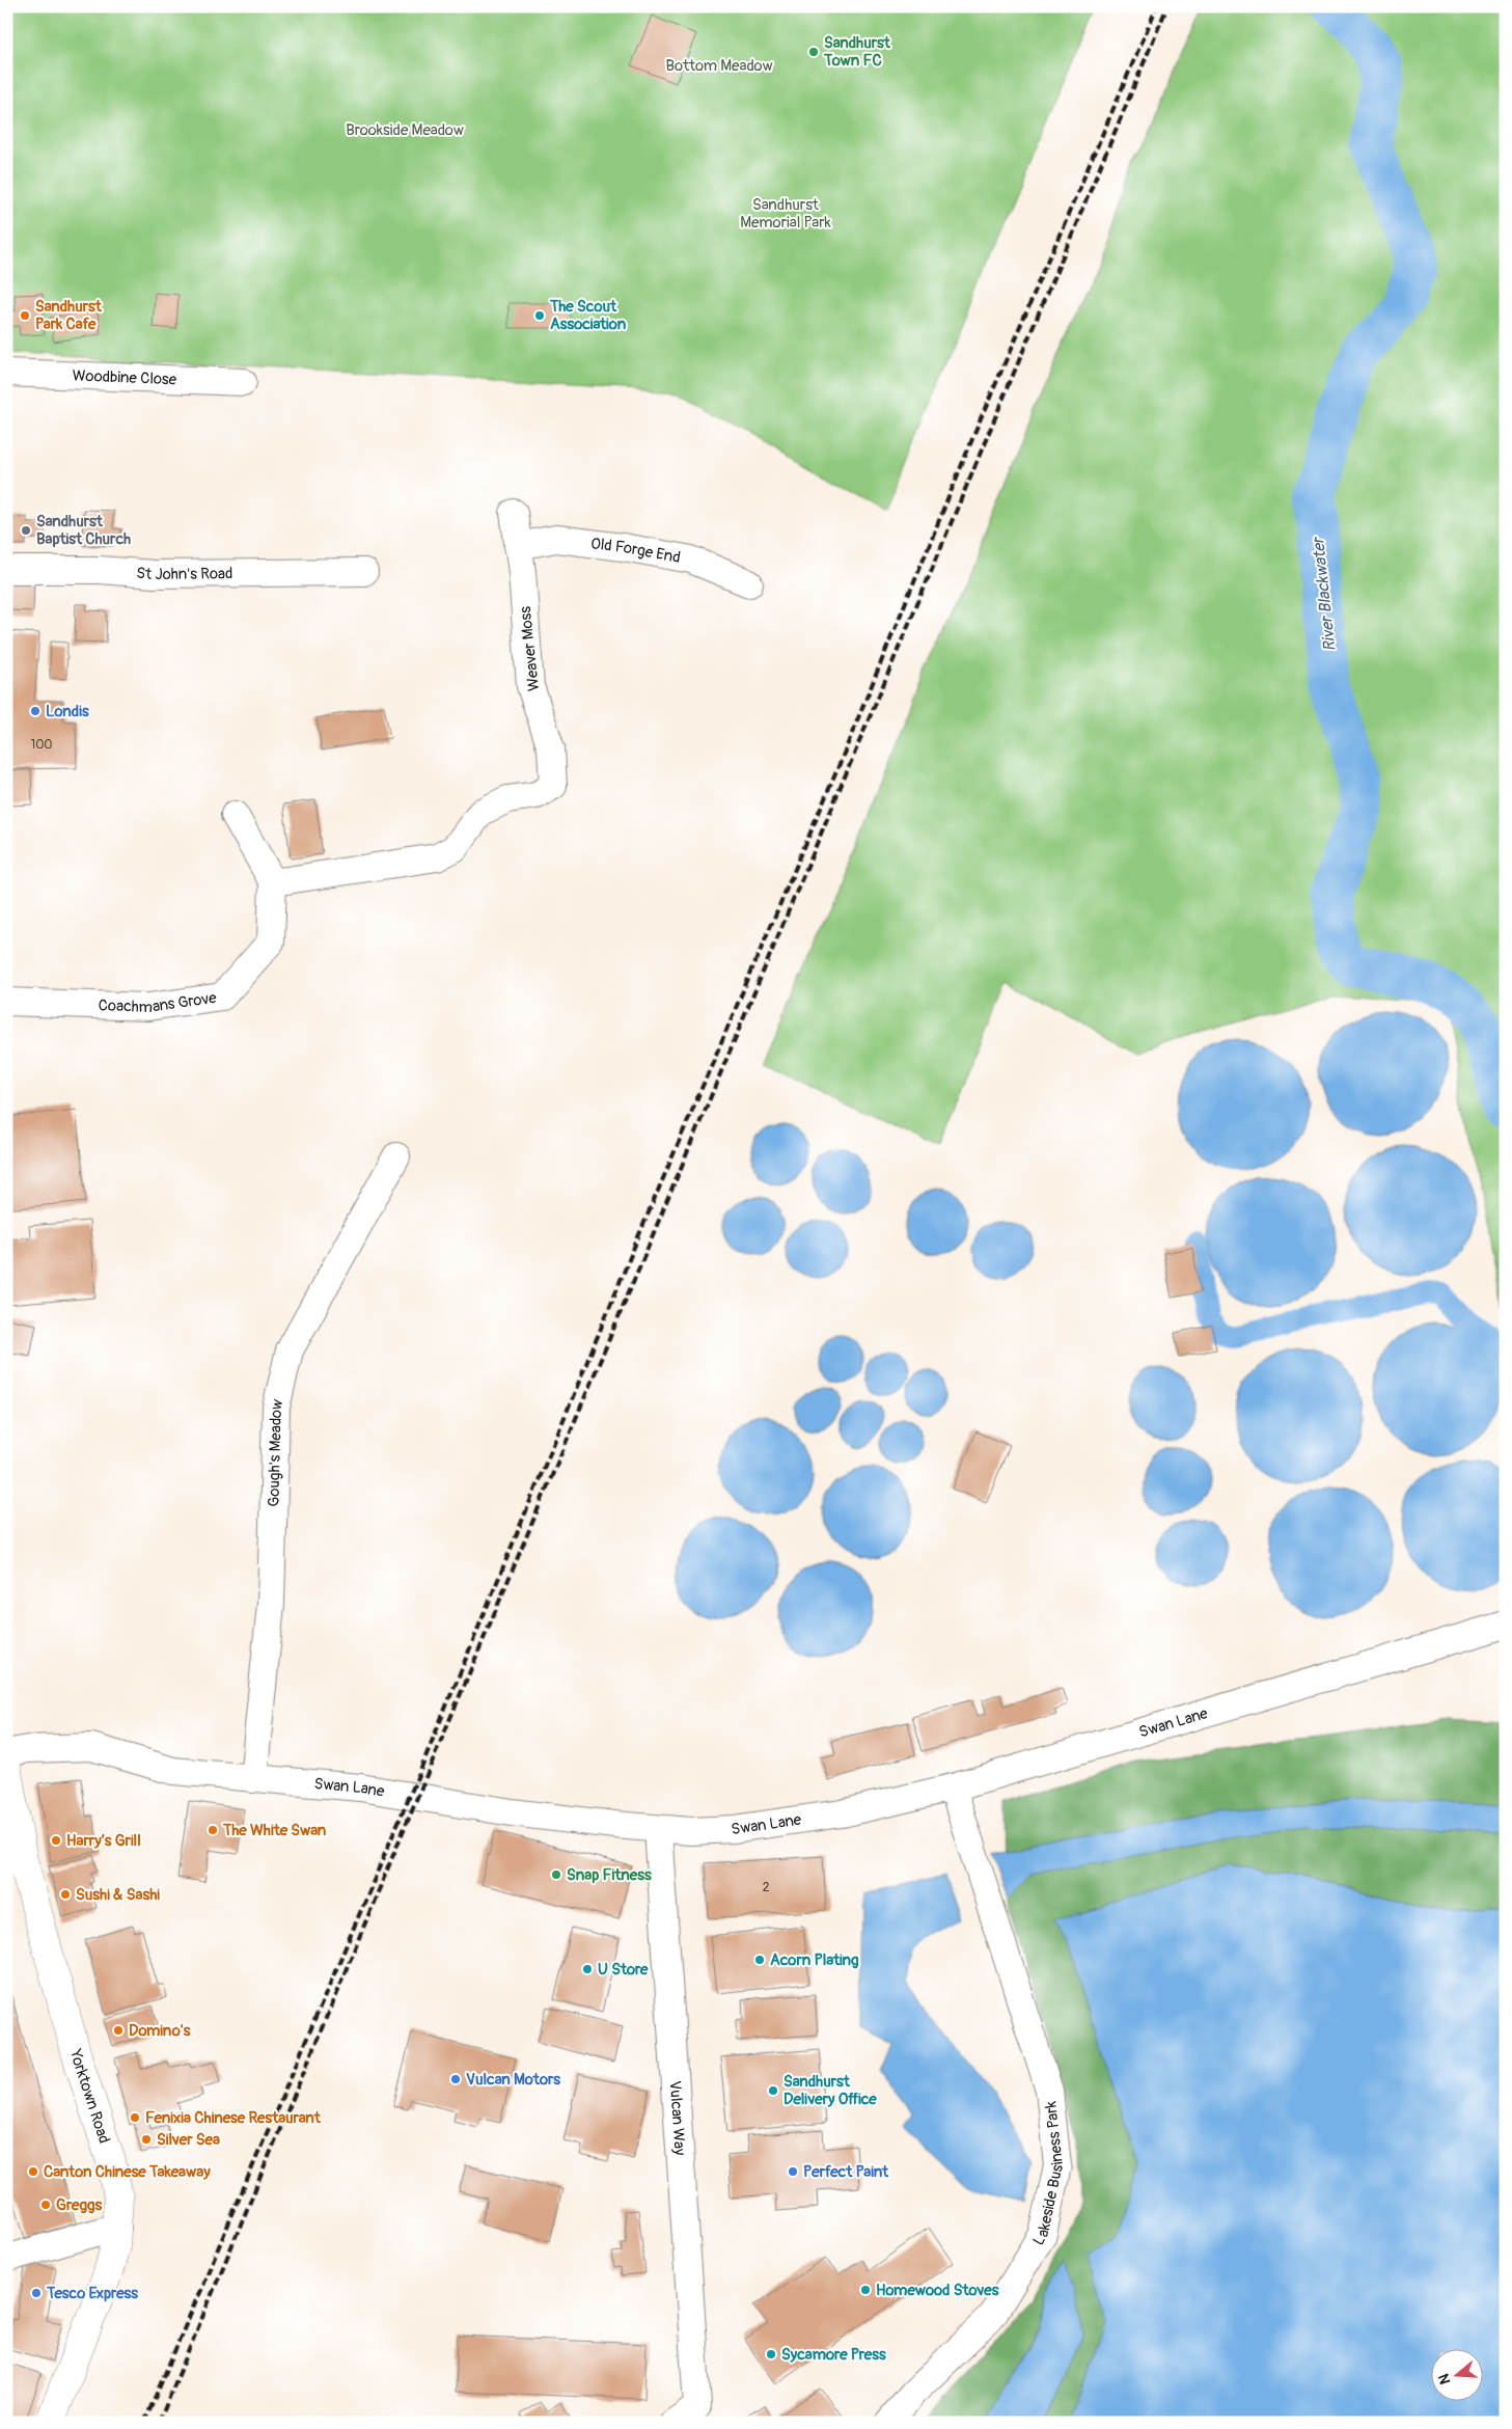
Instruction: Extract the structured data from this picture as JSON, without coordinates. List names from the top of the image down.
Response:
{
  "streets": {
    "main road": ["Yorktown Road"],
    "street": [
      "Woodbine Close",
      "Old Forge End",
      "St John's Road",
      "Weaver Moss",
      "Coachmans Grove",
      "Gough's Meadow",
      "Swan Lane",
      "Vulcan Way",
      "Lakeside Business Park"
    ]
  },
  "crossings": [
    ["Old Forge End", "Weaver Moss"],
    ["Weaver Moss", "Coachmans Grove"],
    ["Gough's Meadow", "Swan Lane"],
    ["Swan Lane", "Vulcan Way"],
    ["Swan Lane", "Lakeside Business Park"]
  ],
  "water": ["River Blackwater"],
  "parks": ["Bottom Meadow", "Brookside Meadow", "Sandhurst Memorial Park"],
  "places": [
    "Sandhurst Town FC",
    "Sandhurst Park Cafe",
    "The Scout Association",
    "Sandhurst Baptist Church",
    "Londis",
    "The White Swan",
    "Harry’s Grill",
    "Snap Fitness",
    "Sushi & Sashi",
    "Acorn Plating",
    "U Store",
    "Domino's",
    "Vulcan Motors",
    "Sandhurst Delivery Office",
    "Fenixia Chinese Restaurant",
    "Silver Sea",
    "Canton Chinese Takeaway",
    "Perfect Paint",
    "Greggs",
    "Homewood Stoves",
    "Tesco Express",
    "Sycamore Press"
  ],
  "house_numbers": ["100", "2"],
  "north": "left"
}
